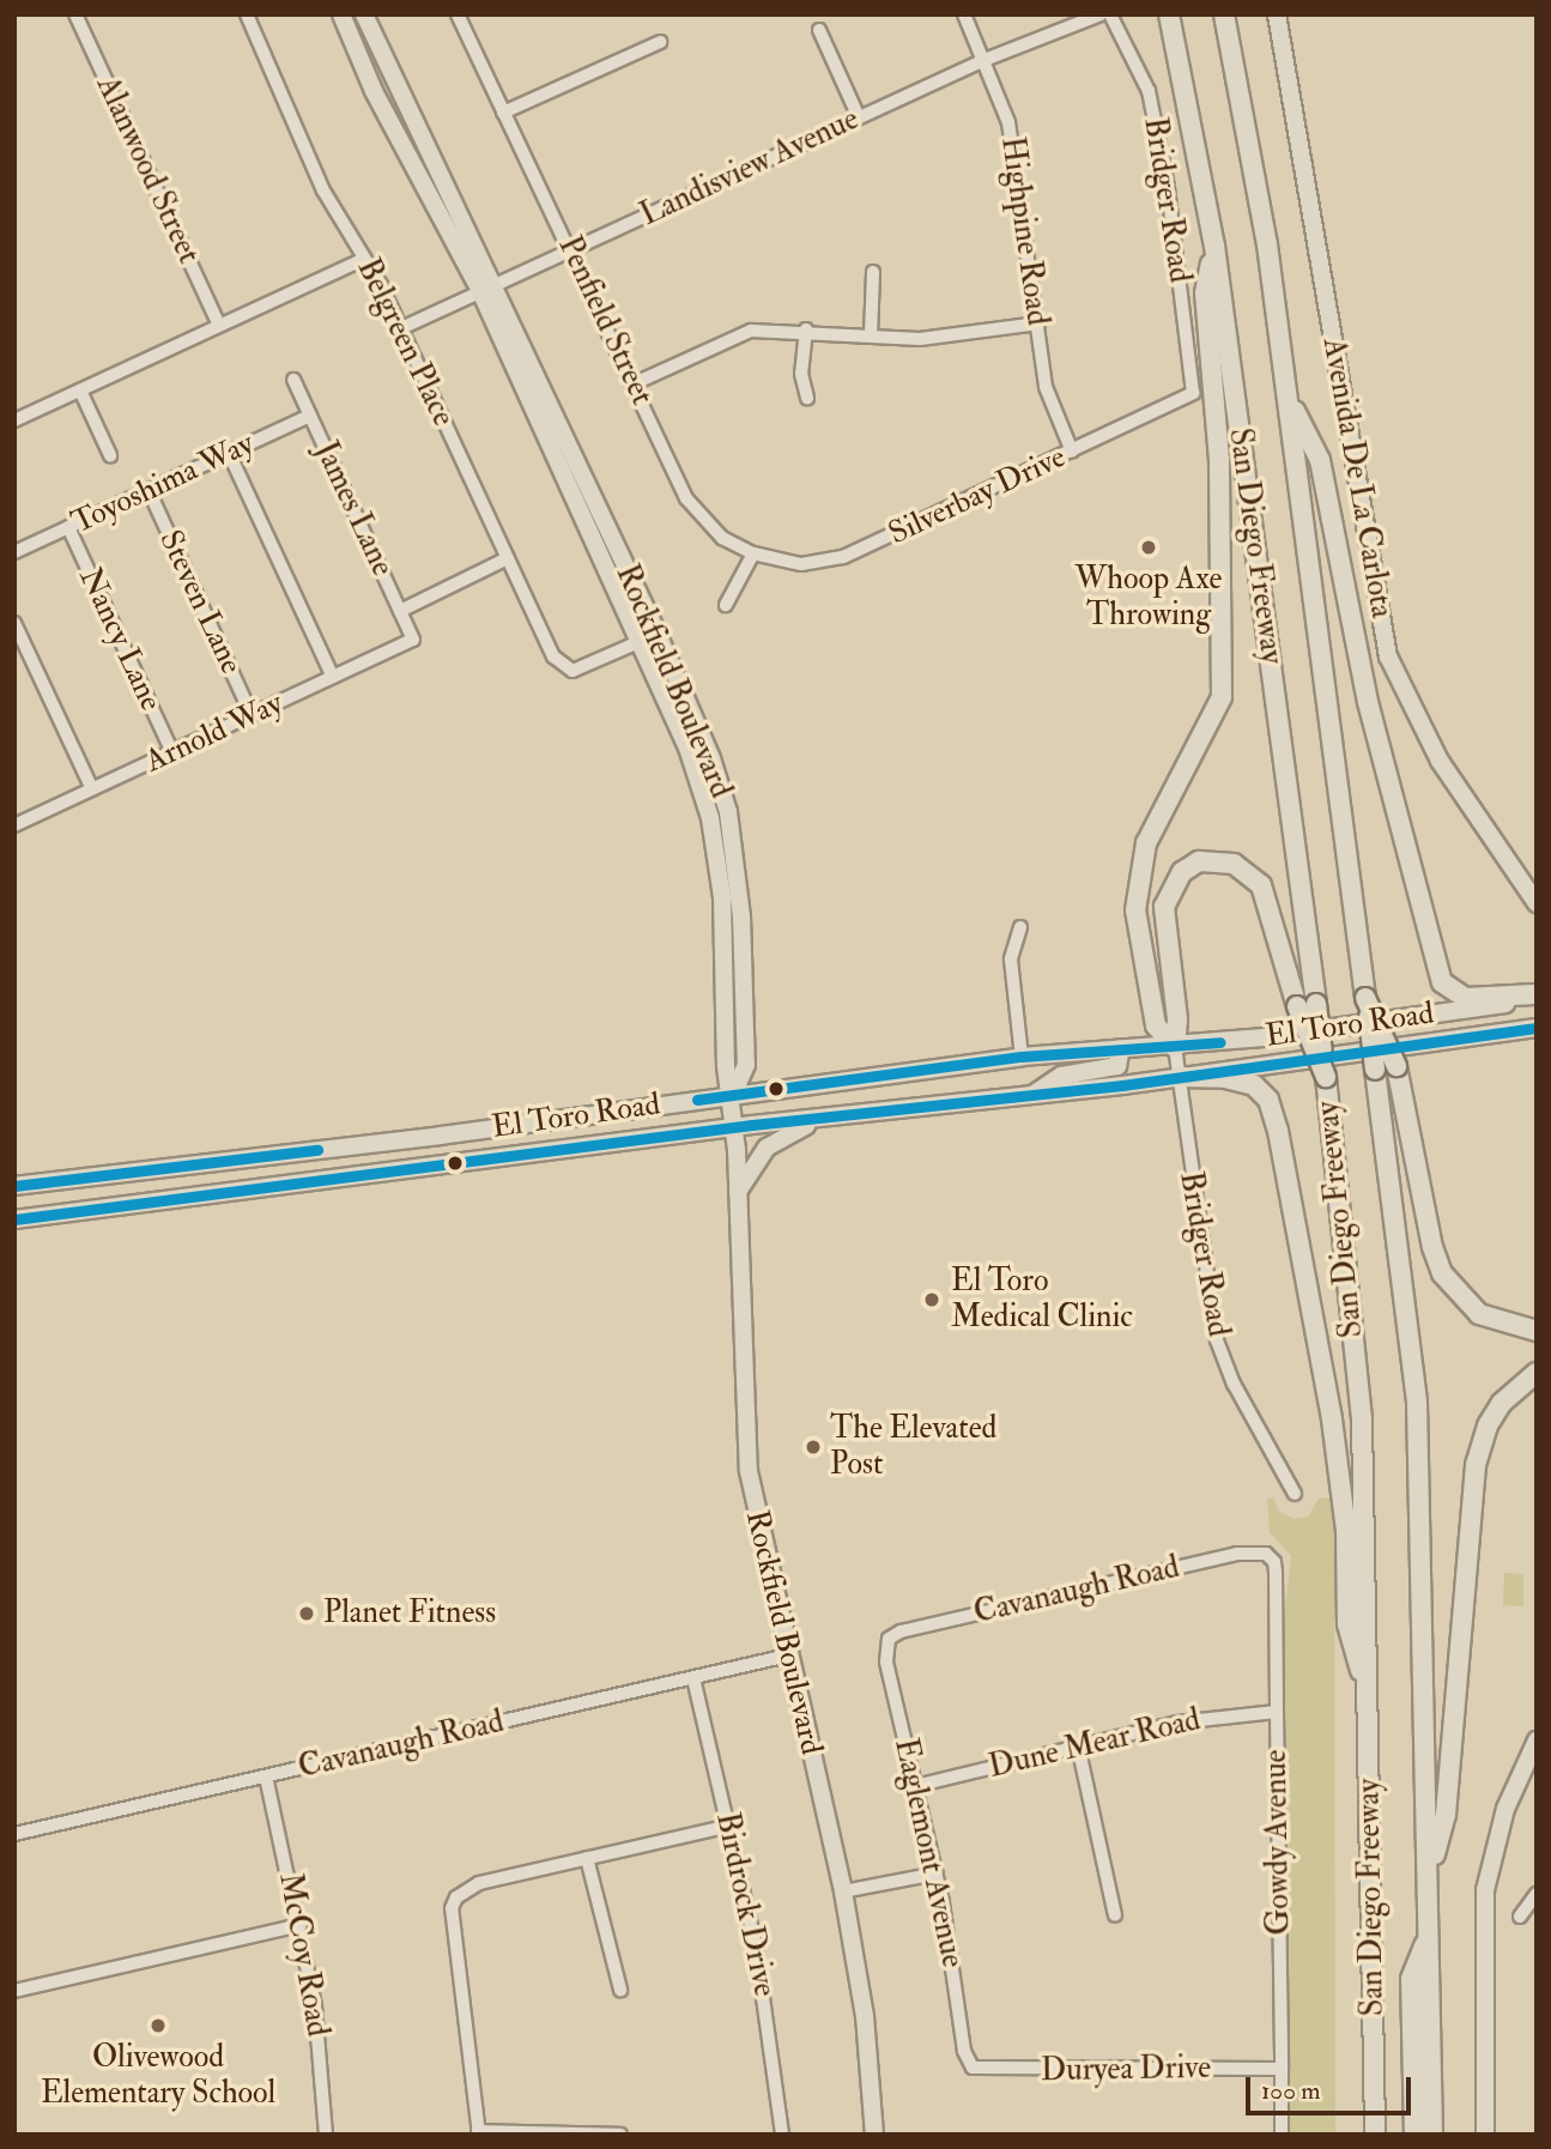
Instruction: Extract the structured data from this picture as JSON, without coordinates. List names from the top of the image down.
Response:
{
  "streets": {
    "highway": ["San Diego Freeway"],
    "main road": ["Avenida De La Carlota", "Rockfield Boulevard", "El Toro Road"],
    "street": [
      "Landisview Avenue",
      "Alanwood Street",
      "Bridger Road",
      "Highpine Road",
      "Penfield Street",
      "Belgreen Place",
      "Toyoshima Way",
      "Silverbay Drive",
      "James Lane",
      "Steven Lane",
      "Nancy Lane",
      "Arnold Way",
      "Cavanaugh Road",
      "Dune Mear Road",
      "Gowdy Avenue",
      "Eaglemont Avenue",
      "Birdrock Drive",
      "McCoy Road",
      "Duryea Drive"
    ]
  },
  "crossings": [
    ["Landisview Avenue", "Highpine Road"],
    ["Landisview Avenue", "Penfield Street"],
    ["Landisview Avenue", "Belgreen Place"],
    ["Landisview Avenue", "Rockfield Boulevard"],
    ["Bridger Road", "Silverbay Drive"],
    ["Bridger Road", "El Toro Road"],
    ["Highpine Road", "Silverbay Drive"],
    ["Penfield Street", "Silverbay Drive"],
    ["Belgreen Place", "Rockfield Boulevard"],
    ["Toyoshima Way", "James Lane"],
    ["Toyoshima Way", "Steven Lane"],
    ["Toyoshima Way", "Nancy Lane"],
    ["James Lane", "Arnold Way"],
    ["Steven Lane", "Arnold Way"],
    ["Nancy Lane", "Arnold Way"],
    ["Rockfield Boulevard", "El Toro Road"],
    ["Rockfield Boulevard", "Cavanaugh Road"],
    ["Cavanaugh Road", "Gowdy Avenue"],
    ["Cavanaugh Road", "Eaglemont Avenue"],
    ["Cavanaugh Road", "Birdrock Drive"],
    ["Cavanaugh Road", "McCoy Road"],
    ["Dune Mear Road", "Gowdy Avenue"],
    ["Dune Mear Road", "Eaglemont Avenue"],
    ["Gowdy Avenue", "Duryea Drive"],
    ["Eaglemont Avenue", "Duryea Drive"]
  ],
  "places": [
    "Whoop Axe Throwing",
    "El Toro Medical Clinic",
    "The Elevated Post",
    "Planet Fitness",
    "Olivewood Elementary School"
  ],
  "scale_bar": "100 m"
}
